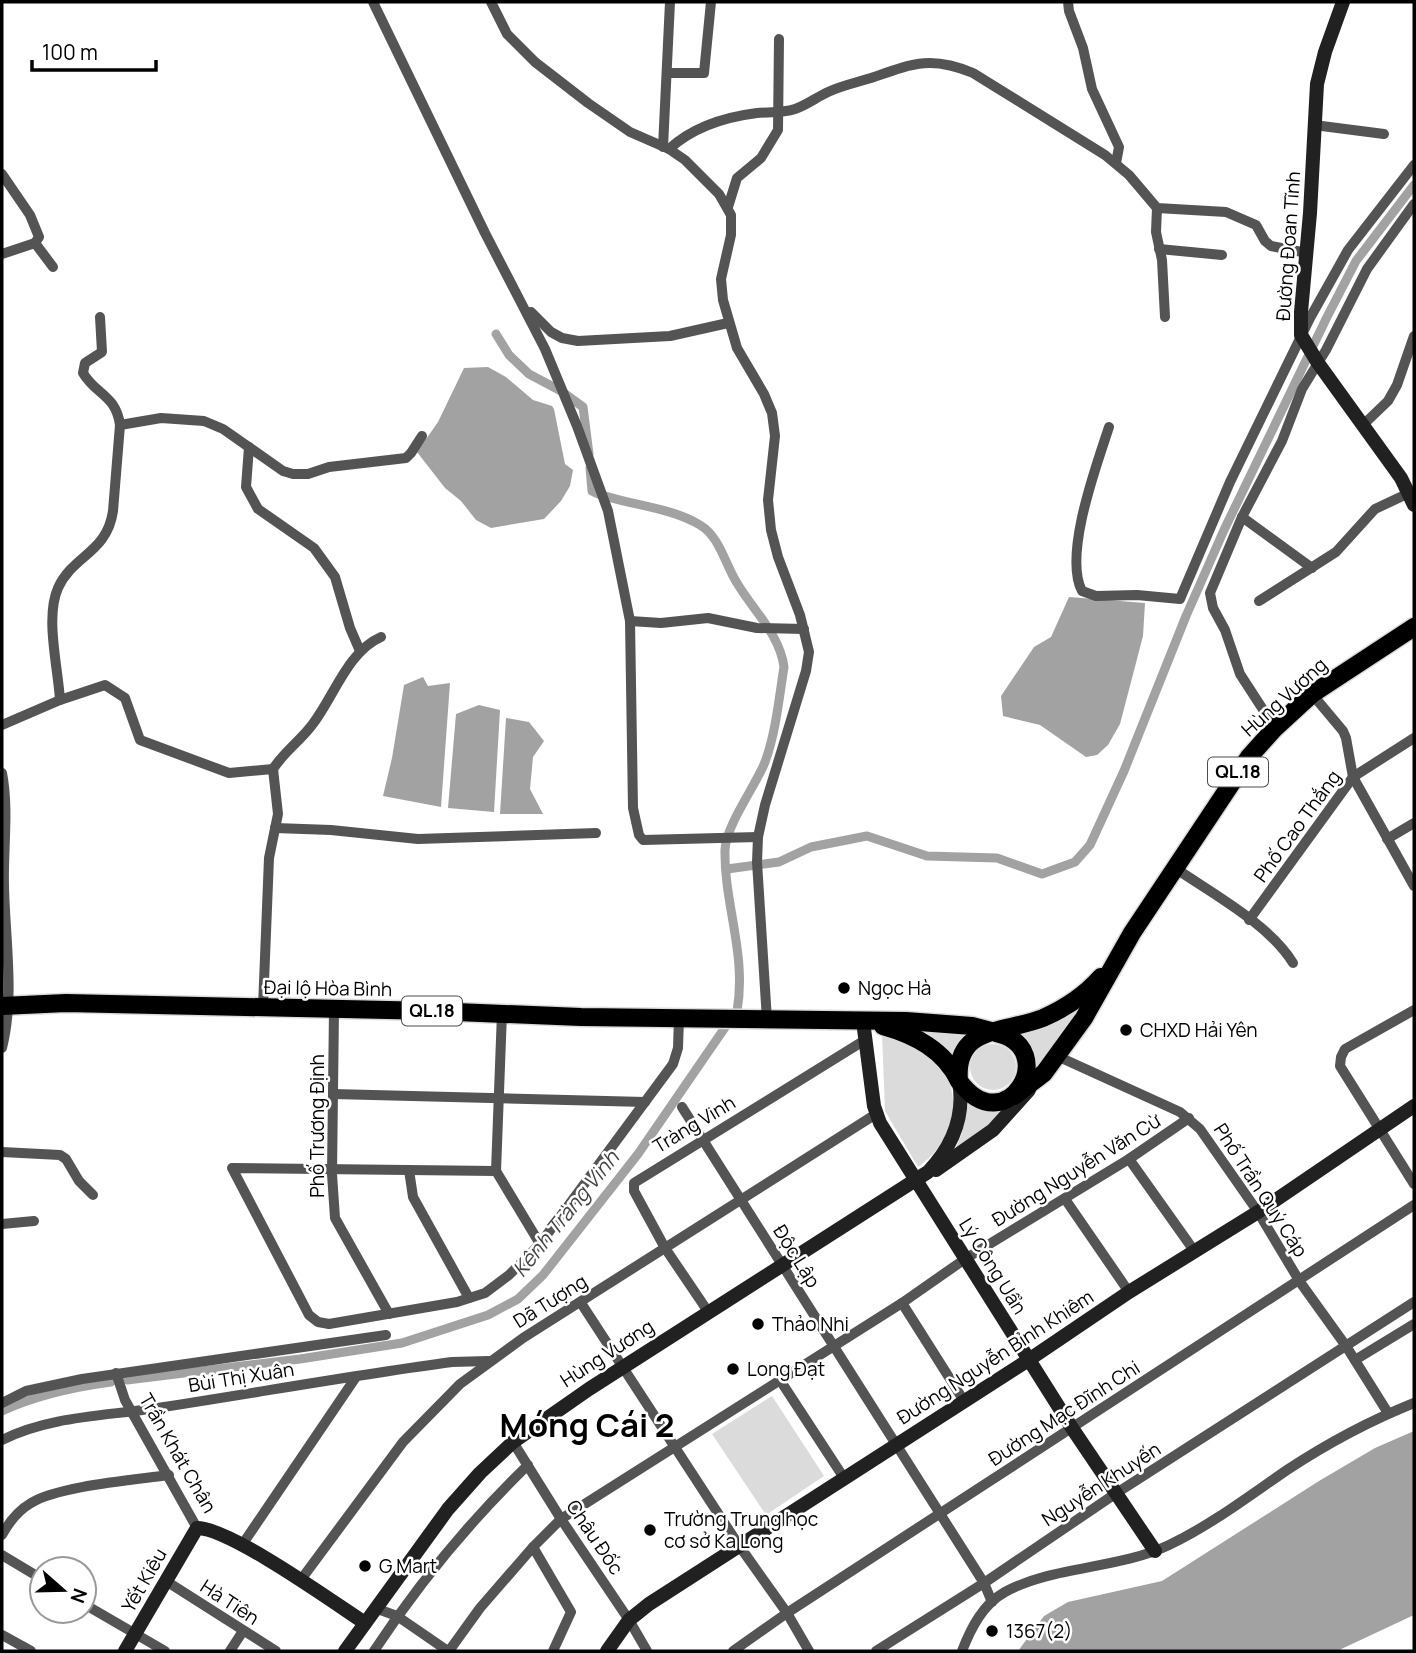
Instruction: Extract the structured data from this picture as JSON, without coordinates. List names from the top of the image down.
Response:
{
  "streets": {
    "highway": ["Hùng Vương", "QL.18", "Đại lộ Hòa Bình"],
    "street": [
      "Đường Đoan Tĩnh",
      "Phố Cao Thắng",
      "Tràng Vinh",
      "Phố Trương Định",
      "Đường Nguyễn Văn Cừ",
      "Phố Trần Quý Cáp",
      "Độc Lập",
      "Lý Công Uẩn",
      "Dã Tượng",
      "Đường Nguyễn Bỉnh Khiêm",
      "Bùi Thị Xuân",
      "Đường Mạc Đĩnh Chi",
      "Trần Khát Chân",
      "Nguyễn Khuyến",
      "Châu Đốc",
      "Yết Kiêu",
      "Hà Tiên"
    ]
  },
  "crossings": [
    ["Hùng Vương", "Tràng Vinh"],
    ["Hùng Vương", "Độc Lập"],
    ["Hùng Vương", "Lý Công Uẩn"],
    ["Hùng Vương", "Trần Khát Chân"],
    ["Hùng Vương", "Châu Đốc"],
    ["Đại lộ Hòa Bình", "Phố Trương Định"],
    ["Đại lộ Hòa Bình", "Lý Công Uẩn"],
    ["Tràng Vinh", "Độc Lập"],
    ["Tràng Vinh", "Lý Công Uẩn"],
    ["Tràng Vinh", "Dã Tượng"],
    ["Đường Nguyễn Văn Cừ", "Phố Trần Quý Cáp"],
    ["Đường Nguyễn Văn Cừ", "Độc Lập"],
    ["Đường Nguyễn Văn Cừ", "Lý Công Uẩn"],
    ["Đường Nguyễn Văn Cừ", "Châu Đốc"],
    ["Phố Trần Quý Cáp", "Đường Nguyễn Bỉnh Khiêm"],
    ["Phố Trần Quý Cáp", "Đường Mạc Đĩnh Chi"],
    ["Phố Trần Quý Cáp", "Nguyễn Khuyến"],
    ["Độc Lập", "Dã Tượng"],
    ["Độc Lập", "Đường Nguyễn Bỉnh Khiêm"],
    ["Độc Lập", "Đường Mạc Đĩnh Chi"],
    ["Độc Lập", "Nguyễn Khuyến"],
    ["Lý Công Uẩn", "Dã Tượng"],
    ["Lý Công Uẩn", "Đường Nguyễn Bỉnh Khiêm"],
    ["Lý Công Uẩn", "Đường Mạc Đĩnh Chi"],
    ["Lý Công Uẩn", "Nguyễn Khuyến"],
    ["Dã Tượng", "Bùi Thị Xuân"],
    ["Dã Tượng", "Trần Khát Chân"],
    ["Đường Nguyễn Bỉnh Khiêm", "Châu Đốc"],
    ["Bùi Thị Xuân", "Trần Khát Chân"],
    ["Trần Khát Chân", "Yết Kiêu"],
    ["Yết Kiêu", "Hà Tiên"]
  ],
  "districts": ["Móng Cái 2"],
  "water": ["Kênh Tràng Vinh"],
  "places": [
    "Ngọc Hà",
    "CHXD Hải Yên",
    "Thảo Nhi",
    "Long Đạt",
    "Trường Trung học cơ sở Ka Long",
    "G Mart",
    "1367(2)"
  ],
  "scale_bar": "100 m",
  "north": "right"
}
